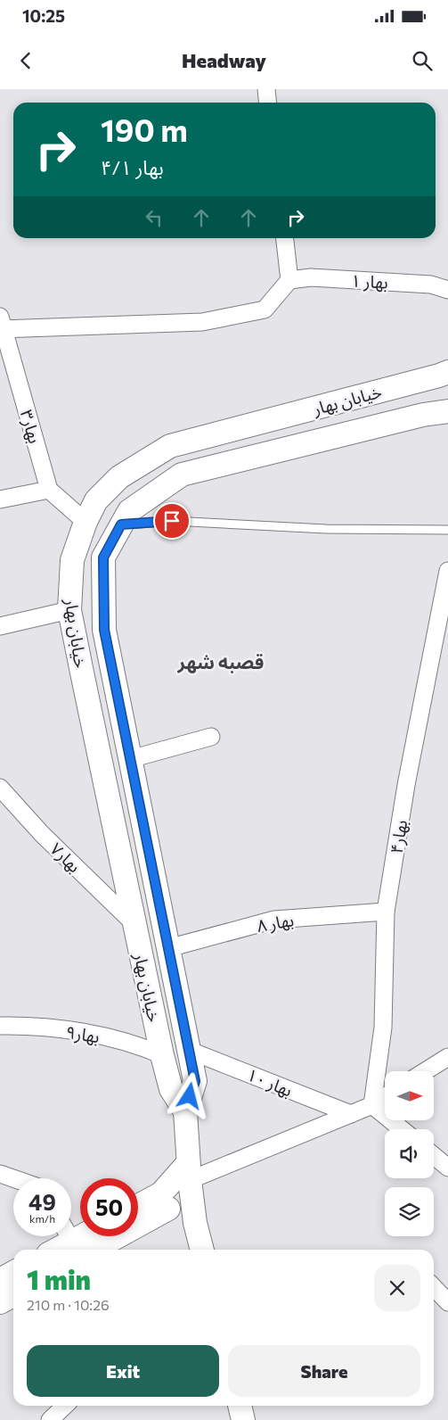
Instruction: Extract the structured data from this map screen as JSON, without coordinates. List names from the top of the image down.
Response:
{
  "streets": {
    "main road": ["خیابان بهار"],
    "street": [
      "بهار ۱",
      "بهار۳",
      "بهار۴",
      "بهار۷",
      "بهار ۸",
      "بهار۹",
      "بهار ۱۰"
    ]
  },
  "crossings": [
    ["خیابان بهار", "بهار۷"],
    ["خیابان بهار", "بهار ۸"],
    ["خیابان بهار", "بهار۹"],
    ["خیابان بهار", "بهار ۱۰"],
    ["بهار۴", "بهار ۸"]
  ],
  "districts": ["قصبه شهر"],
  "north": "right",
  "page": {
    "status": "10:25",
    "header": "Headway",
    "turn": ["190 m", "بهار ۴/۱"],
    "speed": "49 km/h",
    "limit": "50",
    "heading": ["1 min", "210 m · 10:26"],
    "buttons": ["Exit", "Share"]
  }
}
